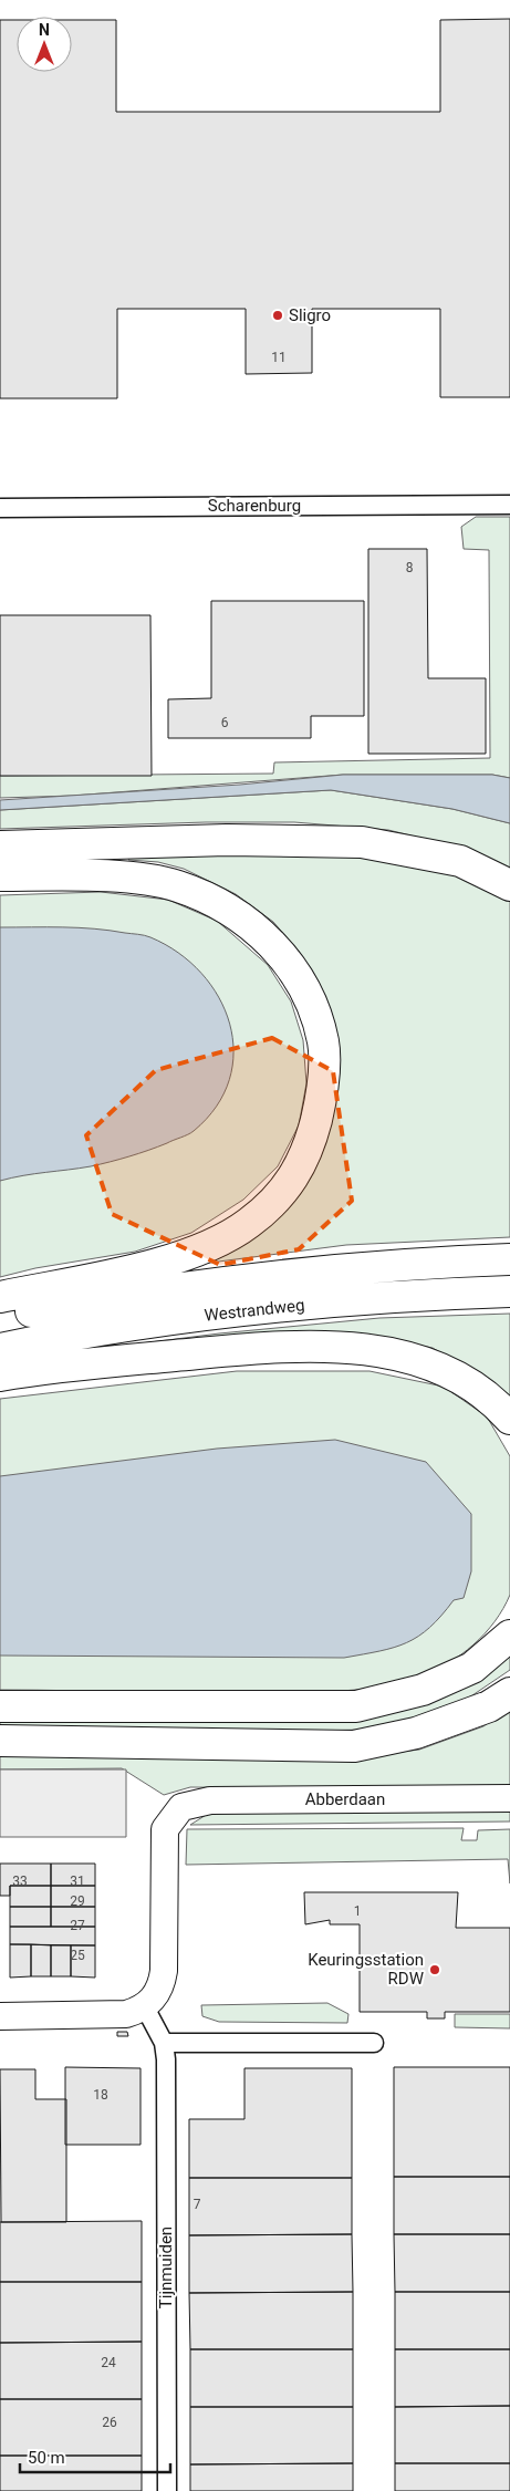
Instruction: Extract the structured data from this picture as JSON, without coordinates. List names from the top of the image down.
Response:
{
  "streets": {
    "highway": ["Westrandweg"],
    "main road": ["Abberdaan"],
    "street": ["Scharenburg", "Tijnmuiden"]
  },
  "crossings": [
    ["Abberdaan", "Tijnmuiden"]
  ],
  "places": ["Sligro", "Keuringsstation RDW"],
  "house_numbers": [
    "11",
    "8",
    "6",
    "33",
    "31",
    "29",
    "1",
    "27",
    "25",
    "18",
    "7",
    "24",
    "26"
  ],
  "scale_bar": "50 m",
  "north": "top"
}
